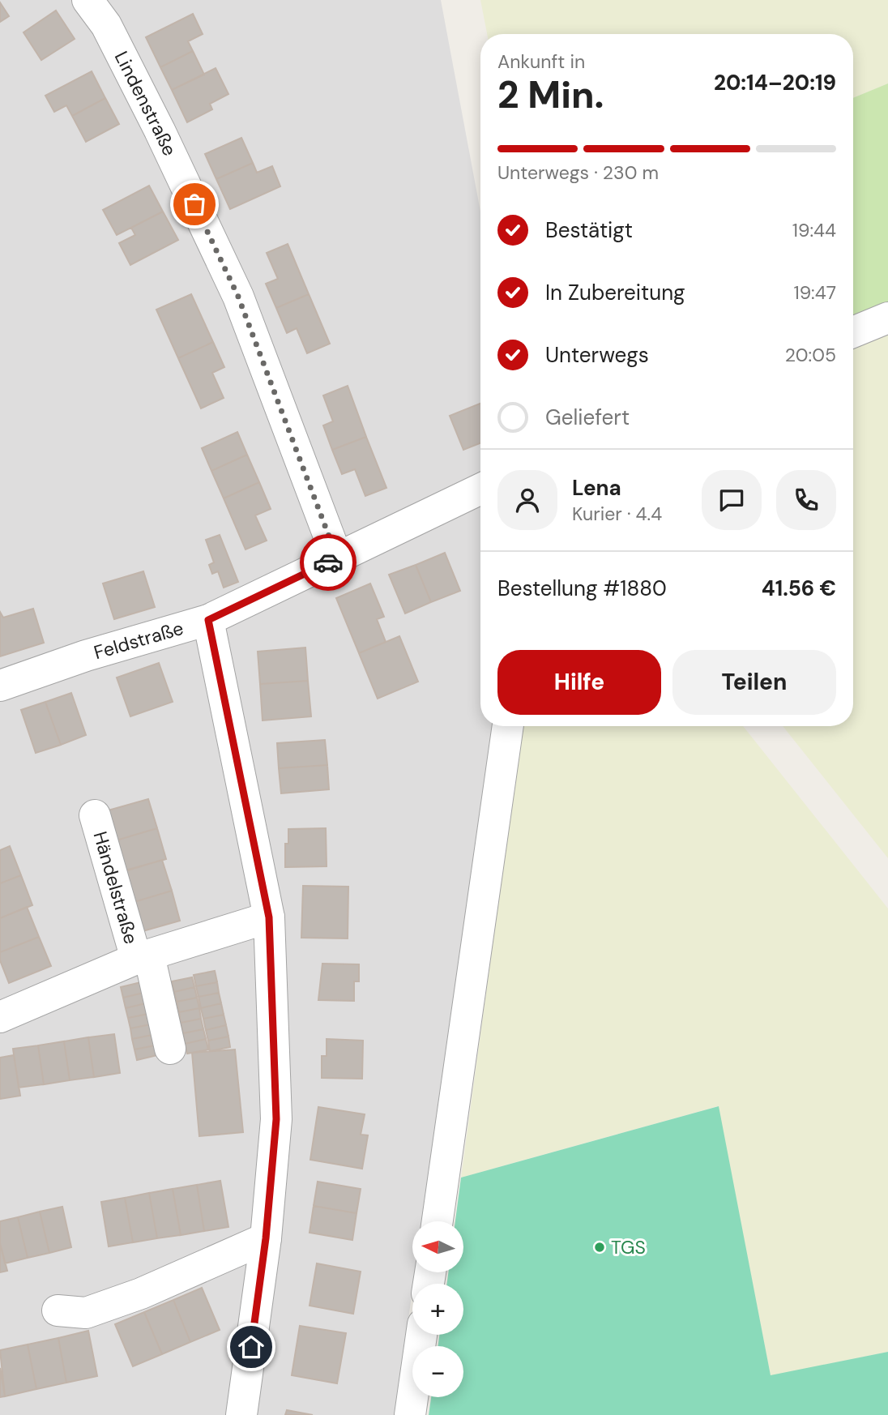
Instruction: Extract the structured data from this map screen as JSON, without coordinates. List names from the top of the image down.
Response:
{
  "streets": {
    "street": ["Lindenstraße", "Feldstraße", "Händelstraße"]
  },
  "crossings": [
    ["Lindenstraße", "Feldstraße"]
  ],
  "places": ["TGS"],
  "north": "left",
  "page": {
    "heading": ["2 Min.", "Ankunft in", "20:14–20:19"],
    "panel": [
      "Lena",
      "Kurier · 4.4",
      "Bestellung #1880",
      "41.56 €"
    ],
    "bar": "Unterwegs · 230 m",
    "list": [
      ["Bestätigt", "19:44"],
      ["In Zubereitung", "19:47"],
      ["Unterwegs", "20:05"],
      "Geliefert"
    ],
    "buttons": ["Hilfe", "Teilen"],
    "map_buttons": ["+", "−"]
  }
}
